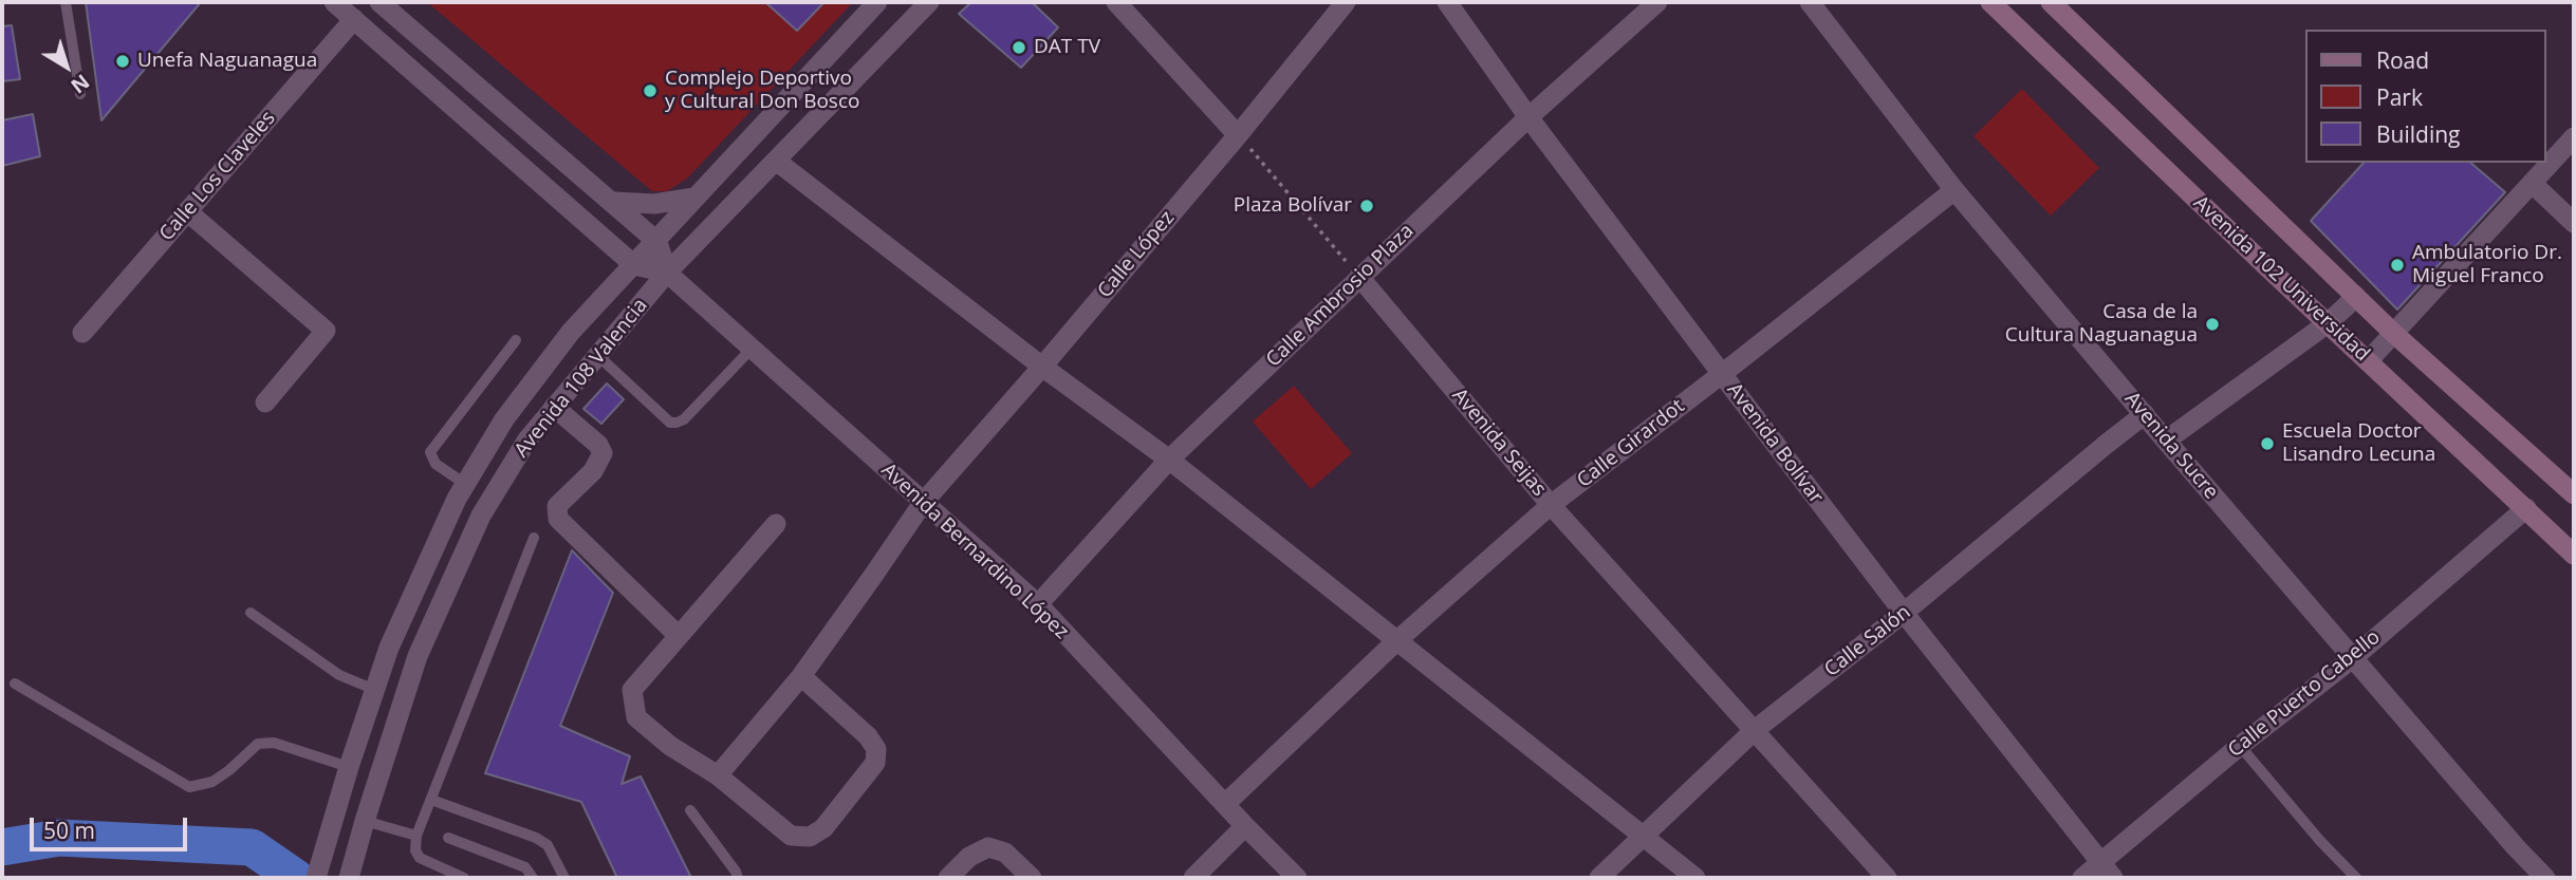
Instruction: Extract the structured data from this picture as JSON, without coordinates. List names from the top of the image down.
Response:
{
  "streets": {
    "main road": ["Avenida 102 Universidad"],
    "street": [
      "Calle Los Claveles",
      "Calle López",
      "Calle Ambrosio Plaza",
      "Avenida 108 Valencia",
      "Avenida Seijas",
      "Calle Girardot",
      "Avenida Bolívar",
      "Avenida Sucre",
      "Avenida Bernardino López",
      "Calle Salón",
      "Calle Puerto Cabello"
    ]
  },
  "crossings": [
    ["Calle López", "Avenida Bernardino López"],
    ["Avenida 102 Universidad", "Calle Puerto Cabello"],
    ["Calle Ambrosio Plaza", "Avenida Seijas"],
    ["Calle Ambrosio Plaza", "Avenida Bolívar"],
    ["Calle Ambrosio Plaza", "Avenida Bernardino López"],
    ["Avenida 108 Valencia", "Avenida Bernardino López"],
    ["Avenida Seijas", "Calle Girardot"],
    ["Avenida Seijas", "Calle Salón"],
    ["Calle Girardot", "Avenida Bolívar"],
    ["Calle Girardot", "Avenida Sucre"],
    ["Calle Girardot", "Avenida Bernardino López"],
    ["Avenida Bolívar", "Calle Salón"],
    ["Avenida Bolívar", "Calle Puerto Cabello"],
    ["Avenida Sucre", "Calle Salón"],
    ["Avenida Sucre", "Calle Puerto Cabello"]
  ],
  "places": [
    "DAT TV",
    "Unefa Naguanagua",
    "Complejo Deportivo y Cultural Don Bosco",
    "Plaza Bolívar",
    "Ambulatorio Dr. Miguel Franco",
    "Casa de la Cultura Naguanagua",
    "Escuela Doctor Lisandro Lecuna"
  ],
  "legend": ["Road", "Park", "Building"],
  "scale_bar": "50 m",
  "north": "bottom right"
}
